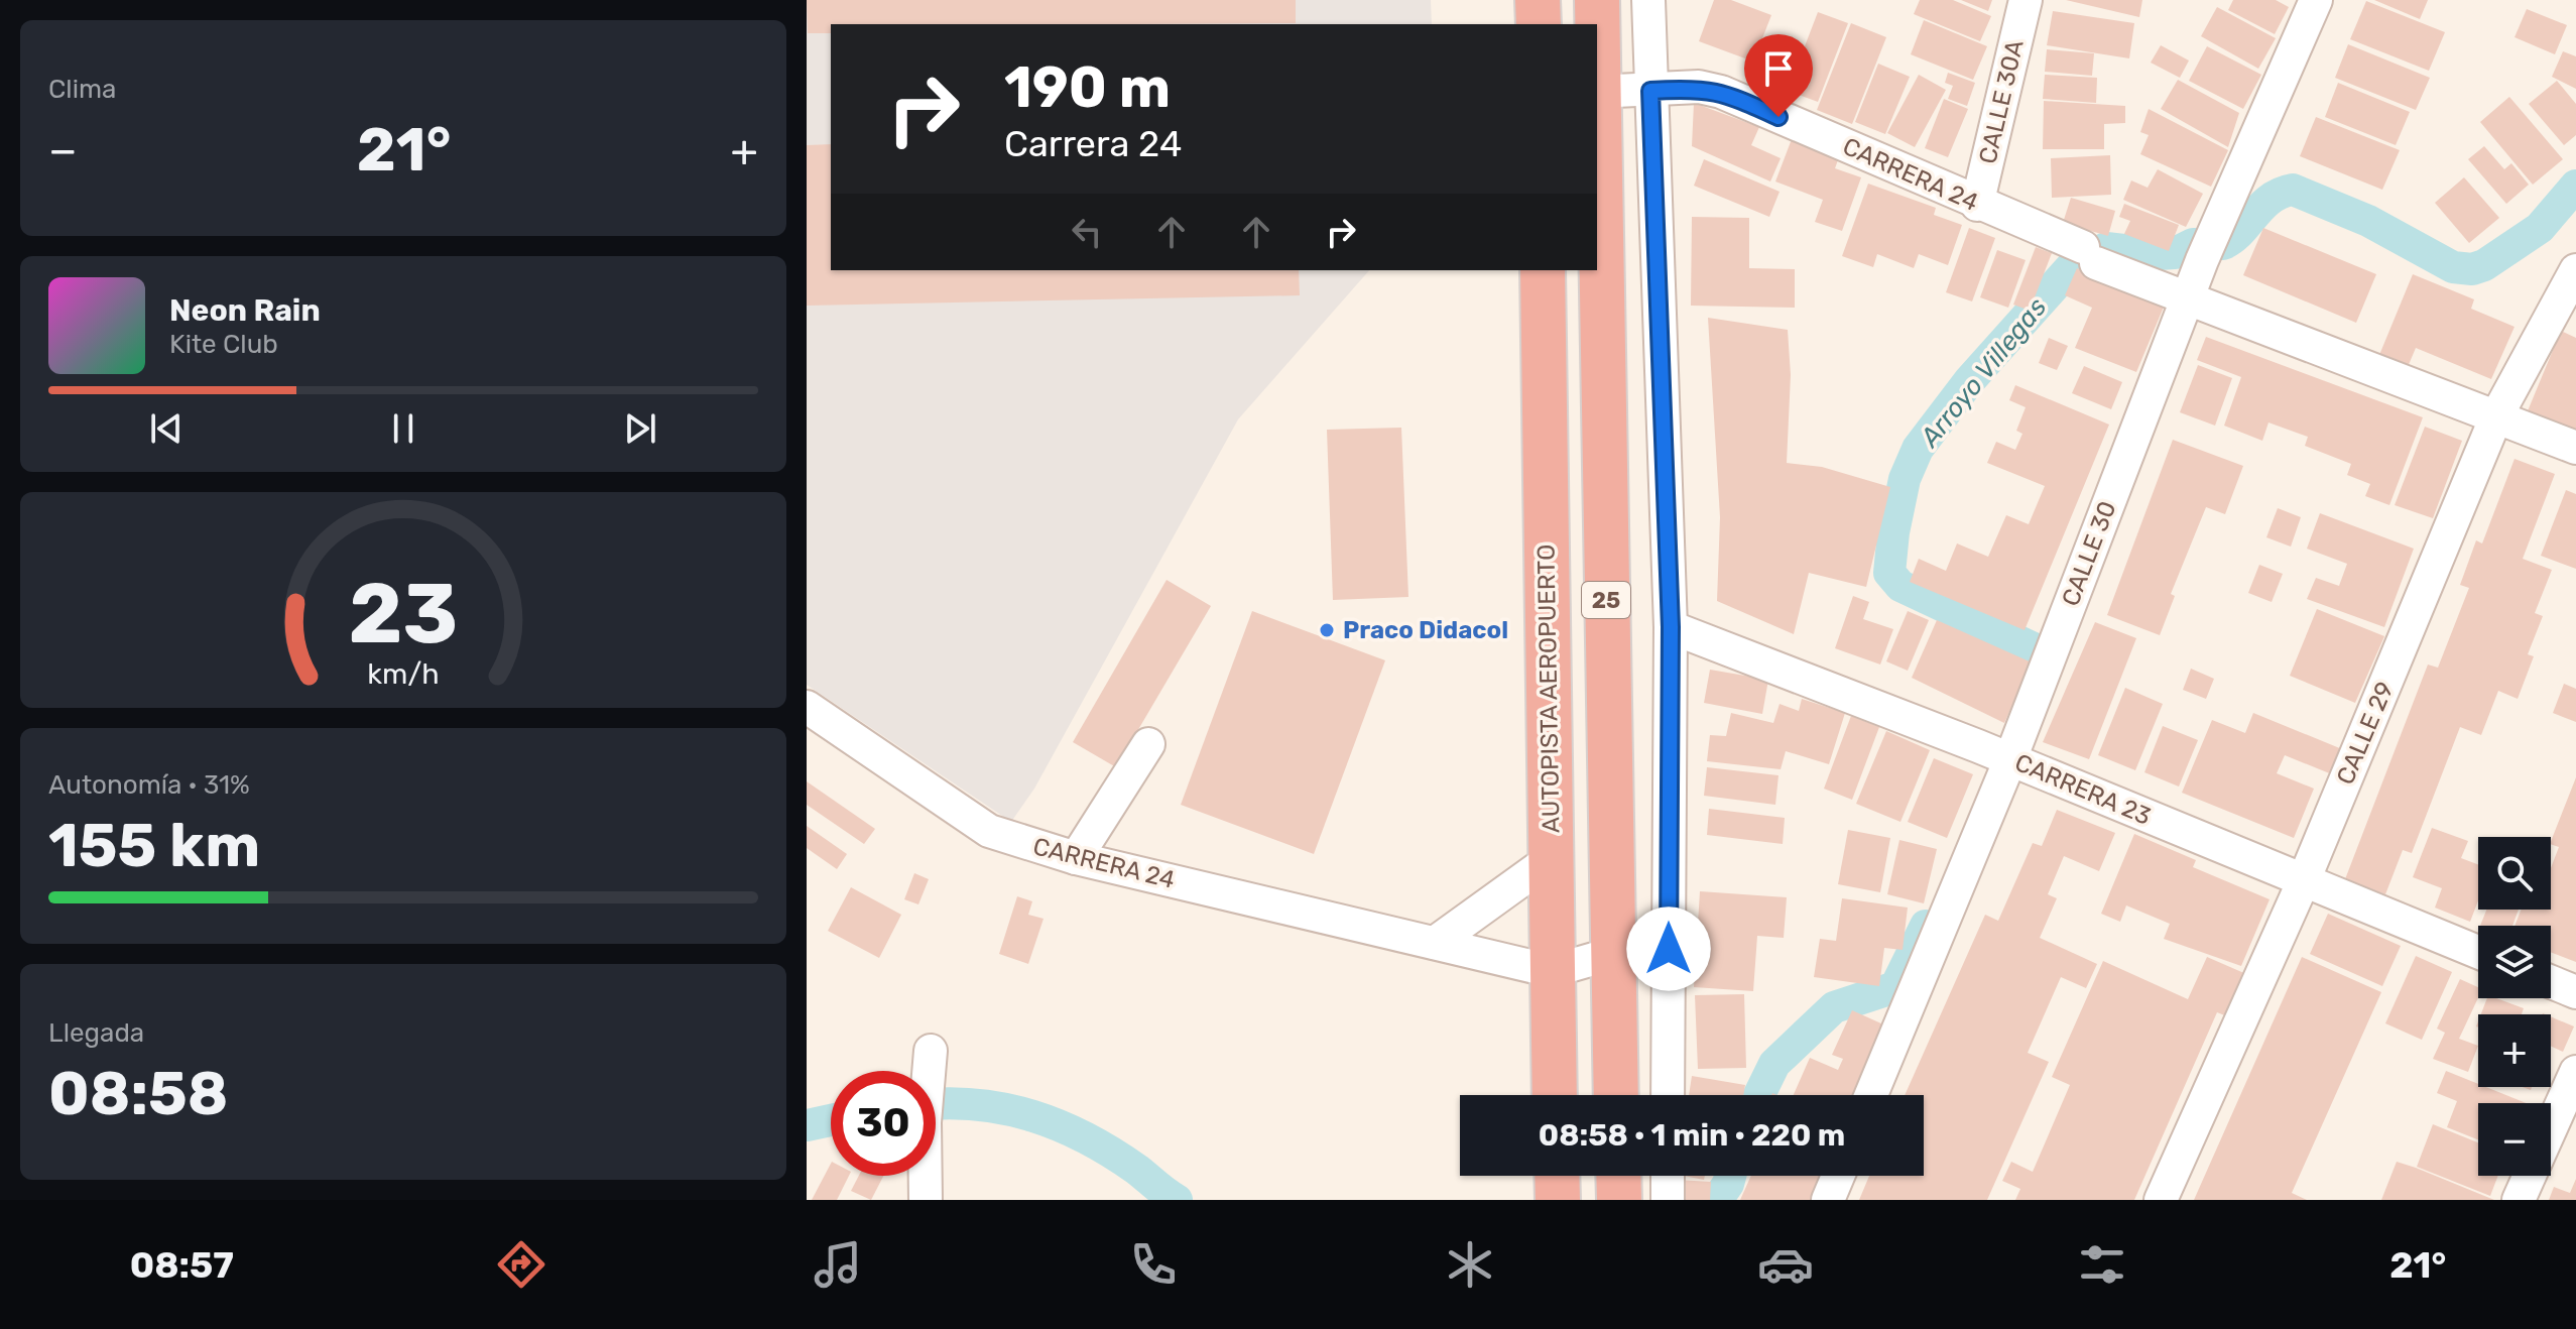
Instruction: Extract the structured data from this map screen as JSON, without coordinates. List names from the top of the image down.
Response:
{
  "streets": {
    "highway": ["25", "AUTOPISTA AEROPUERTO"],
    "street": [
      "CALLE 30A",
      "CARRERA 24",
      "CALLE 30",
      "CALLE 29",
      "CARRERA 23"
    ]
  },
  "crossings": [
    ["CALLE 30A", "CARRERA 24"],
    ["CARRERA 24", "CALLE 30"],
    ["CARRERA 24", "25"],
    ["CARRERA 24", "AUTOPISTA AEROPUERTO"],
    ["CARRERA 24", "CALLE 29"],
    ["CALLE 30", "CARRERA 23"],
    ["CALLE 29", "CARRERA 23"]
  ],
  "water": ["Arroyo Villegas"],
  "places": ["Praco Didacol"],
  "page": {
    "tile": [
      "Clima",
      ["Autonomía · 31%", "155 km"],
      ["Llegada", "08:58"]
    ],
    "turn": ["190 m", "Carrera 24"],
    "heat": ["−", "21°", "+"],
    "song": ["Neon Rain", "Kite Club"],
    "map_buttons": ["+", "−"],
    "limit": "30",
    "trip": "08:58 · 1 min · 220 m",
    "tabs": ["08:57", "21°"],
    "gauge": ["23", "km/h"]
  }
}
